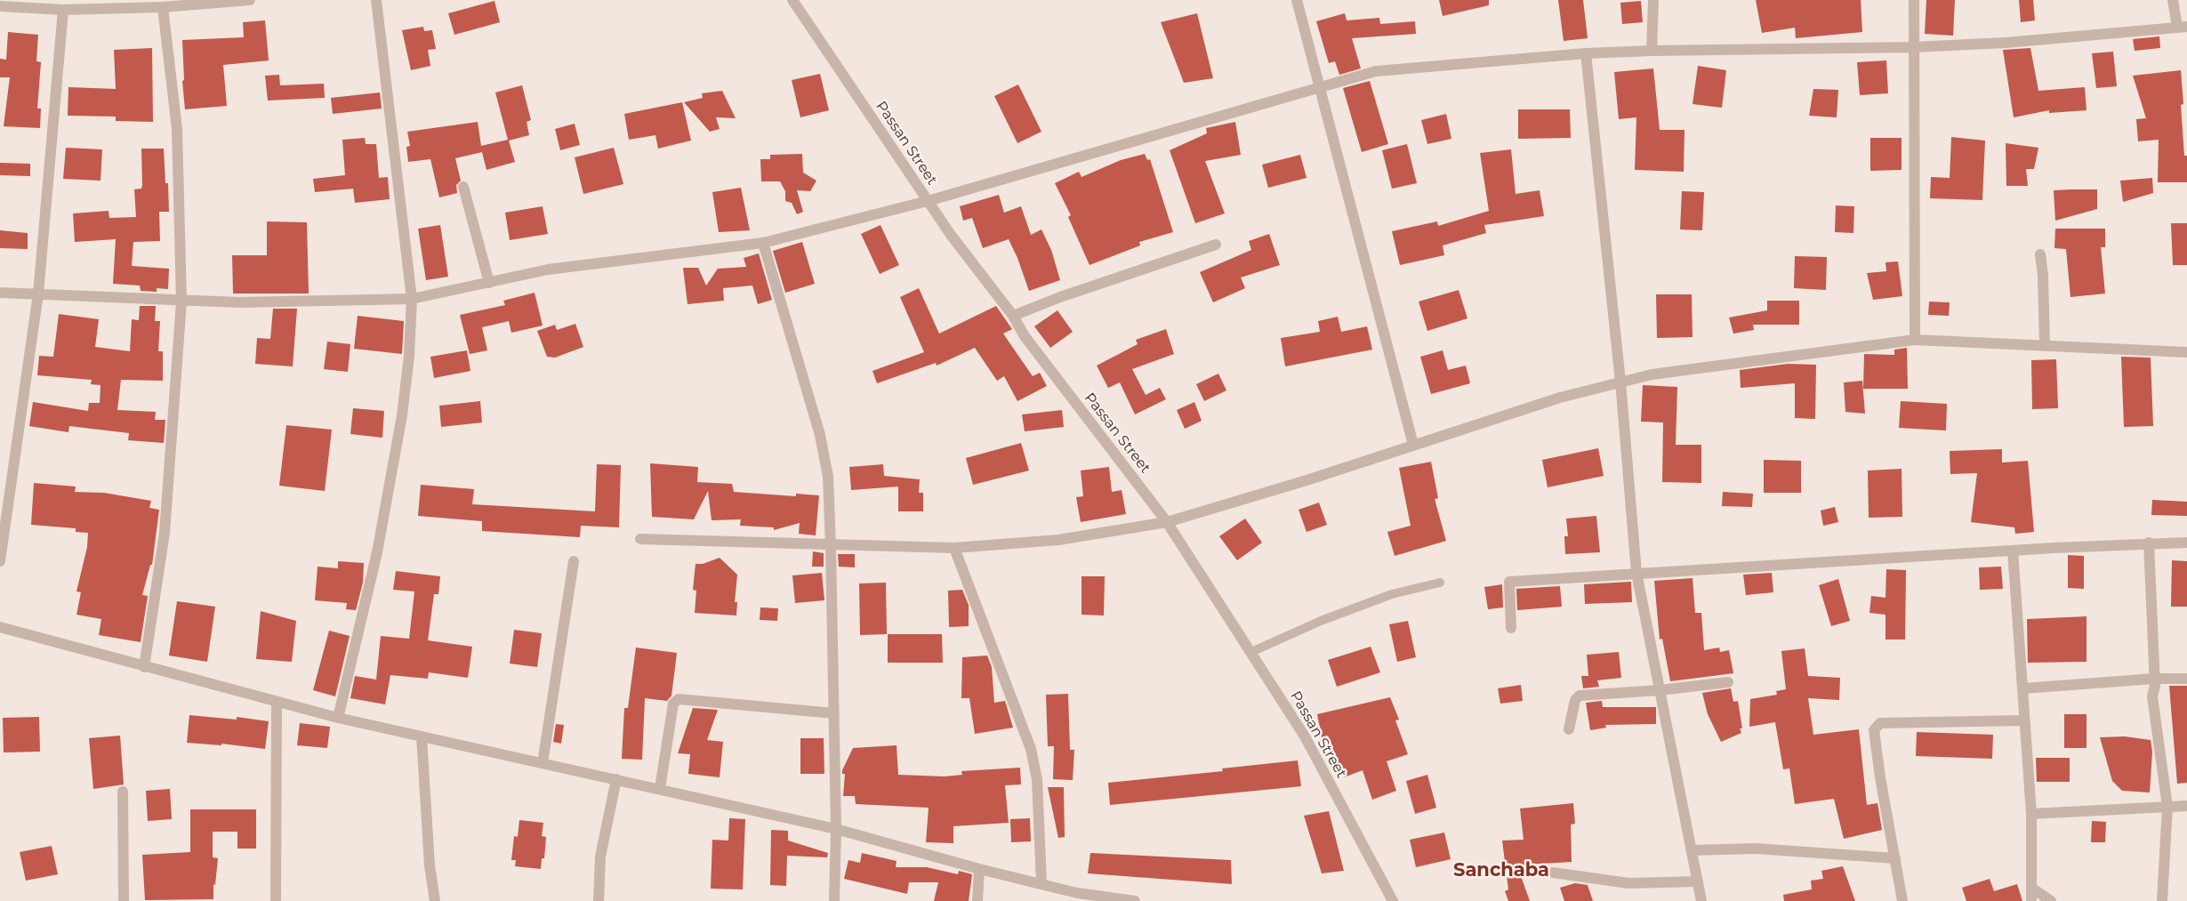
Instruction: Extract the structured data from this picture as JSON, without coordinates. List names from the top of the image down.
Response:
{
  "streets": {
    "street": ["Passan Street"]
  },
  "districts": ["Sanchaba"]
}
